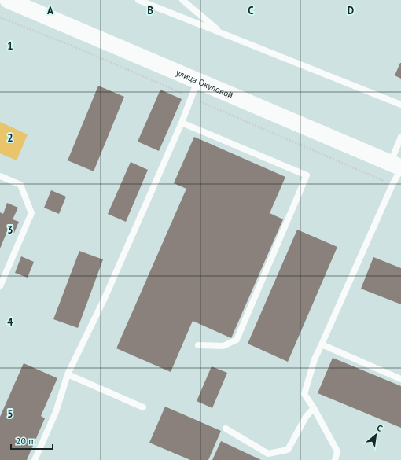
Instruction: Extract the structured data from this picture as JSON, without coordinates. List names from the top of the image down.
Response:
{
  "streets": {
    "street": ["улица Окуловой"]
  },
  "scale_bar": "20 m",
  "north": "top right",
  "grid": {
    "columns": [
      "A",
      "B",
      "C",
      "D"
    ],
    "rows": [
      "1",
      "2",
      "3",
      "4",
      "5"
    ]
  }
}
